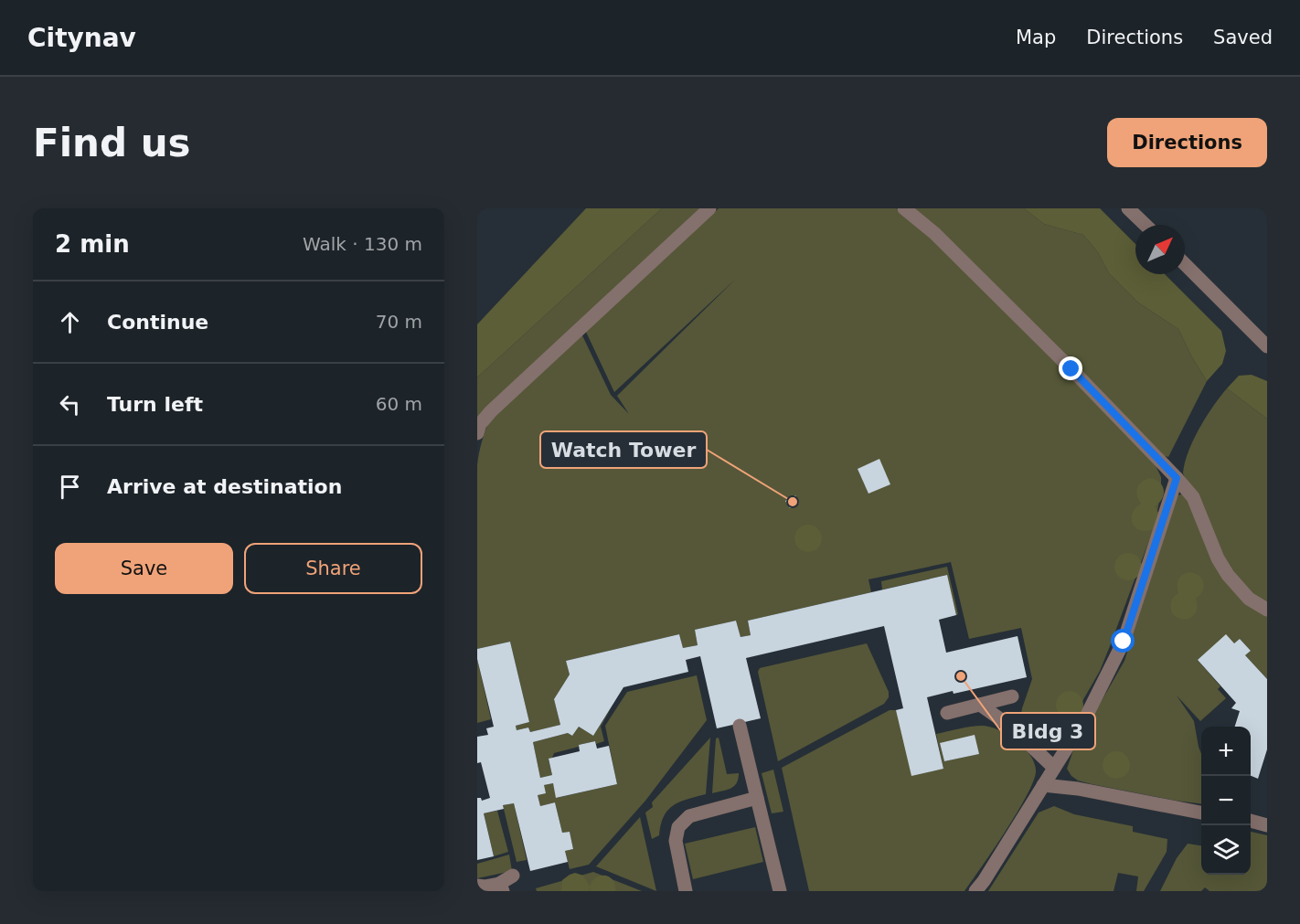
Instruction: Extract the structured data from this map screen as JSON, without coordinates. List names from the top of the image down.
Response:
{
  "places": ["Watch Tower", "Bldg 3"],
  "north": "top right",
  "page": {
    "header": "Citynav",
    "nav": ["Map", "Directions", "Saved"],
    "buttons": [
      "Directions",
      ["Save", "Share"]
    ],
    "title": "Find us",
    "heading": ["2 min", "Walk · 130 m"],
    "list": [
      ["Continue", "70 m"],
      ["Turn left", "60 m"],
      "Arrive at destination"
    ],
    "map_buttons": ["+", "−"]
  }
}
